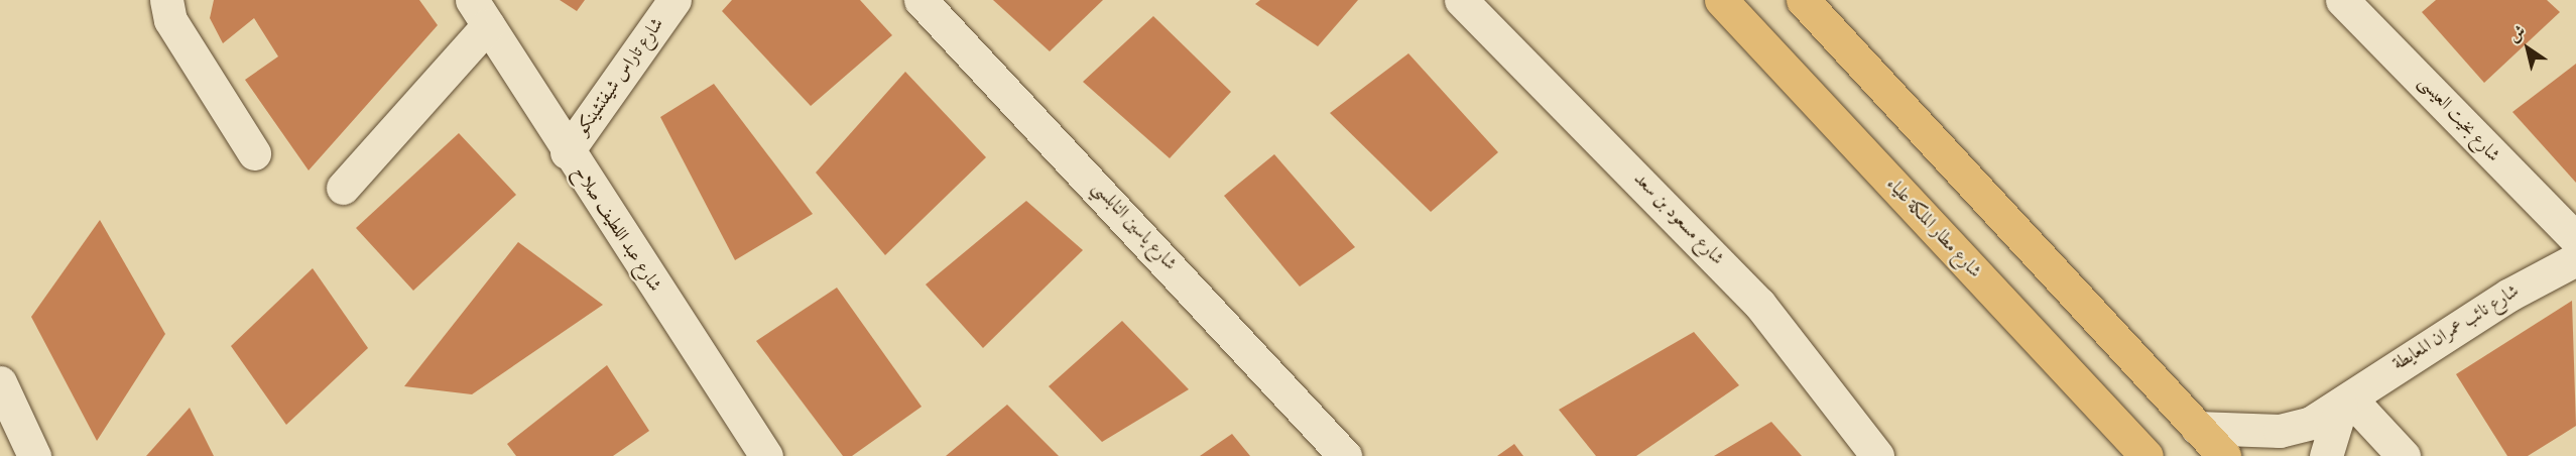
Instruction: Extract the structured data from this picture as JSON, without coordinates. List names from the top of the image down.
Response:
{
  "streets": {
    "highway": ["شارع مطار الملكة علياء"],
    "street": [
      "شارع تاراس شيفتشينكو",
      "شارع بخيت العيسى",
      "شارع مسعود بن سعد",
      "شارع ياسين النابلسي",
      "شارع عبد اللطيف صلاح",
      "شارع نائب عمران المعايطة"
    ]
  },
  "crossings": [
    ["شارع تاراس شيفتشينكو", "شارع عبد اللطيف صلاح"]
  ],
  "north": "top left"
}
